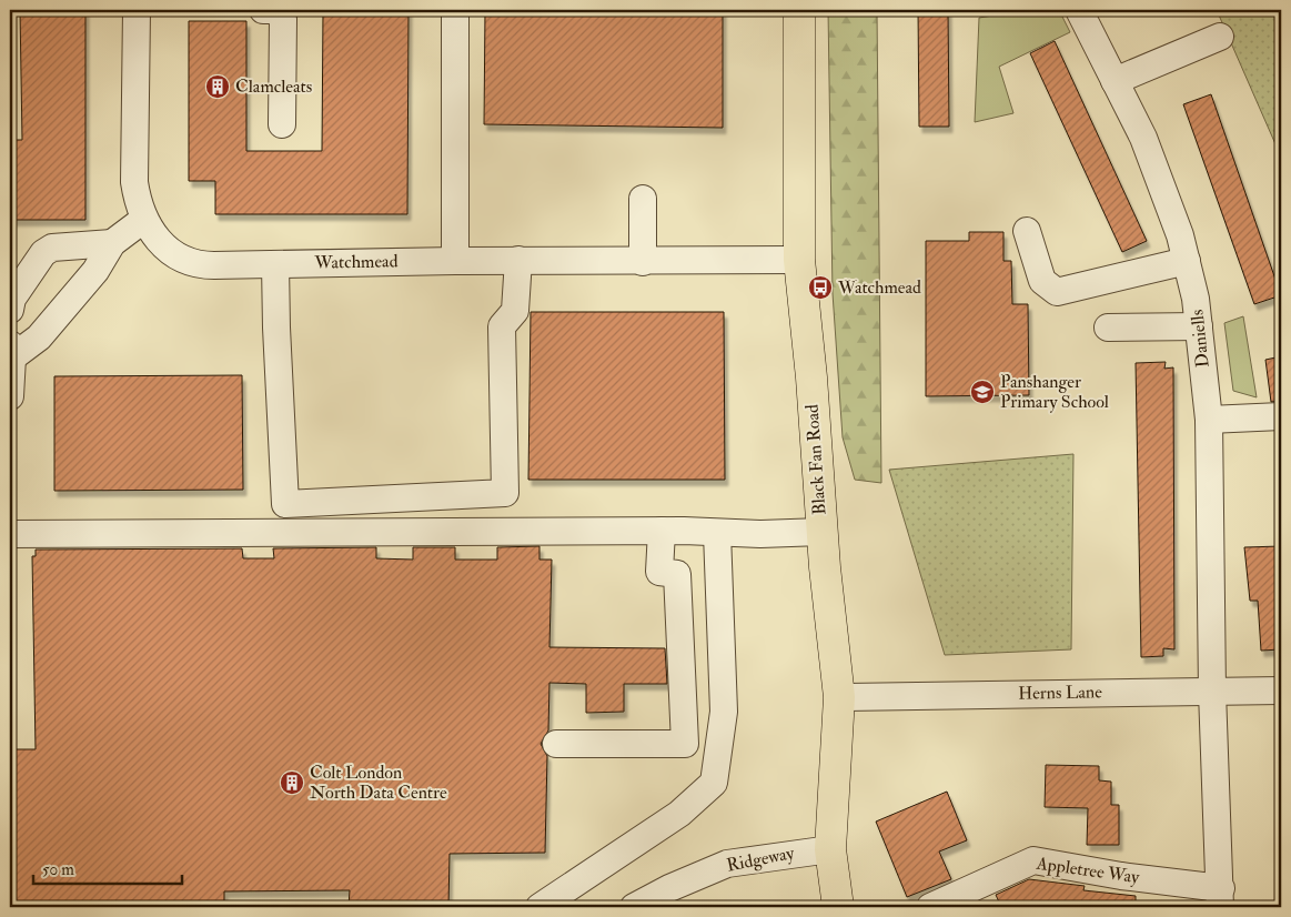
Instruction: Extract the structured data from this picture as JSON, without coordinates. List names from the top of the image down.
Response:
{
  "streets": {
    "main road": ["Black Fan Road"],
    "street": [
      "Watchmead",
      "Daniells",
      "Herns Lane",
      "Ridgeway",
      "Appletree Way"
    ]
  },
  "crossings": [
    ["Watchmead", "Black Fan Road"],
    ["Daniells", "Herns Lane"],
    ["Daniells", "Appletree Way"],
    ["Black Fan Road", "Herns Lane"],
    ["Black Fan Road", "Ridgeway"],
    ["Herns Lane", "Appletree Way"]
  ],
  "places": {
    "building": ["Clamcleats", "Colt London North Data Centre"],
    "bus stop": ["Watchmead"],
    "school or university": ["Panshanger Primary School"]
  },
  "scale_bar": "50 m"
}
